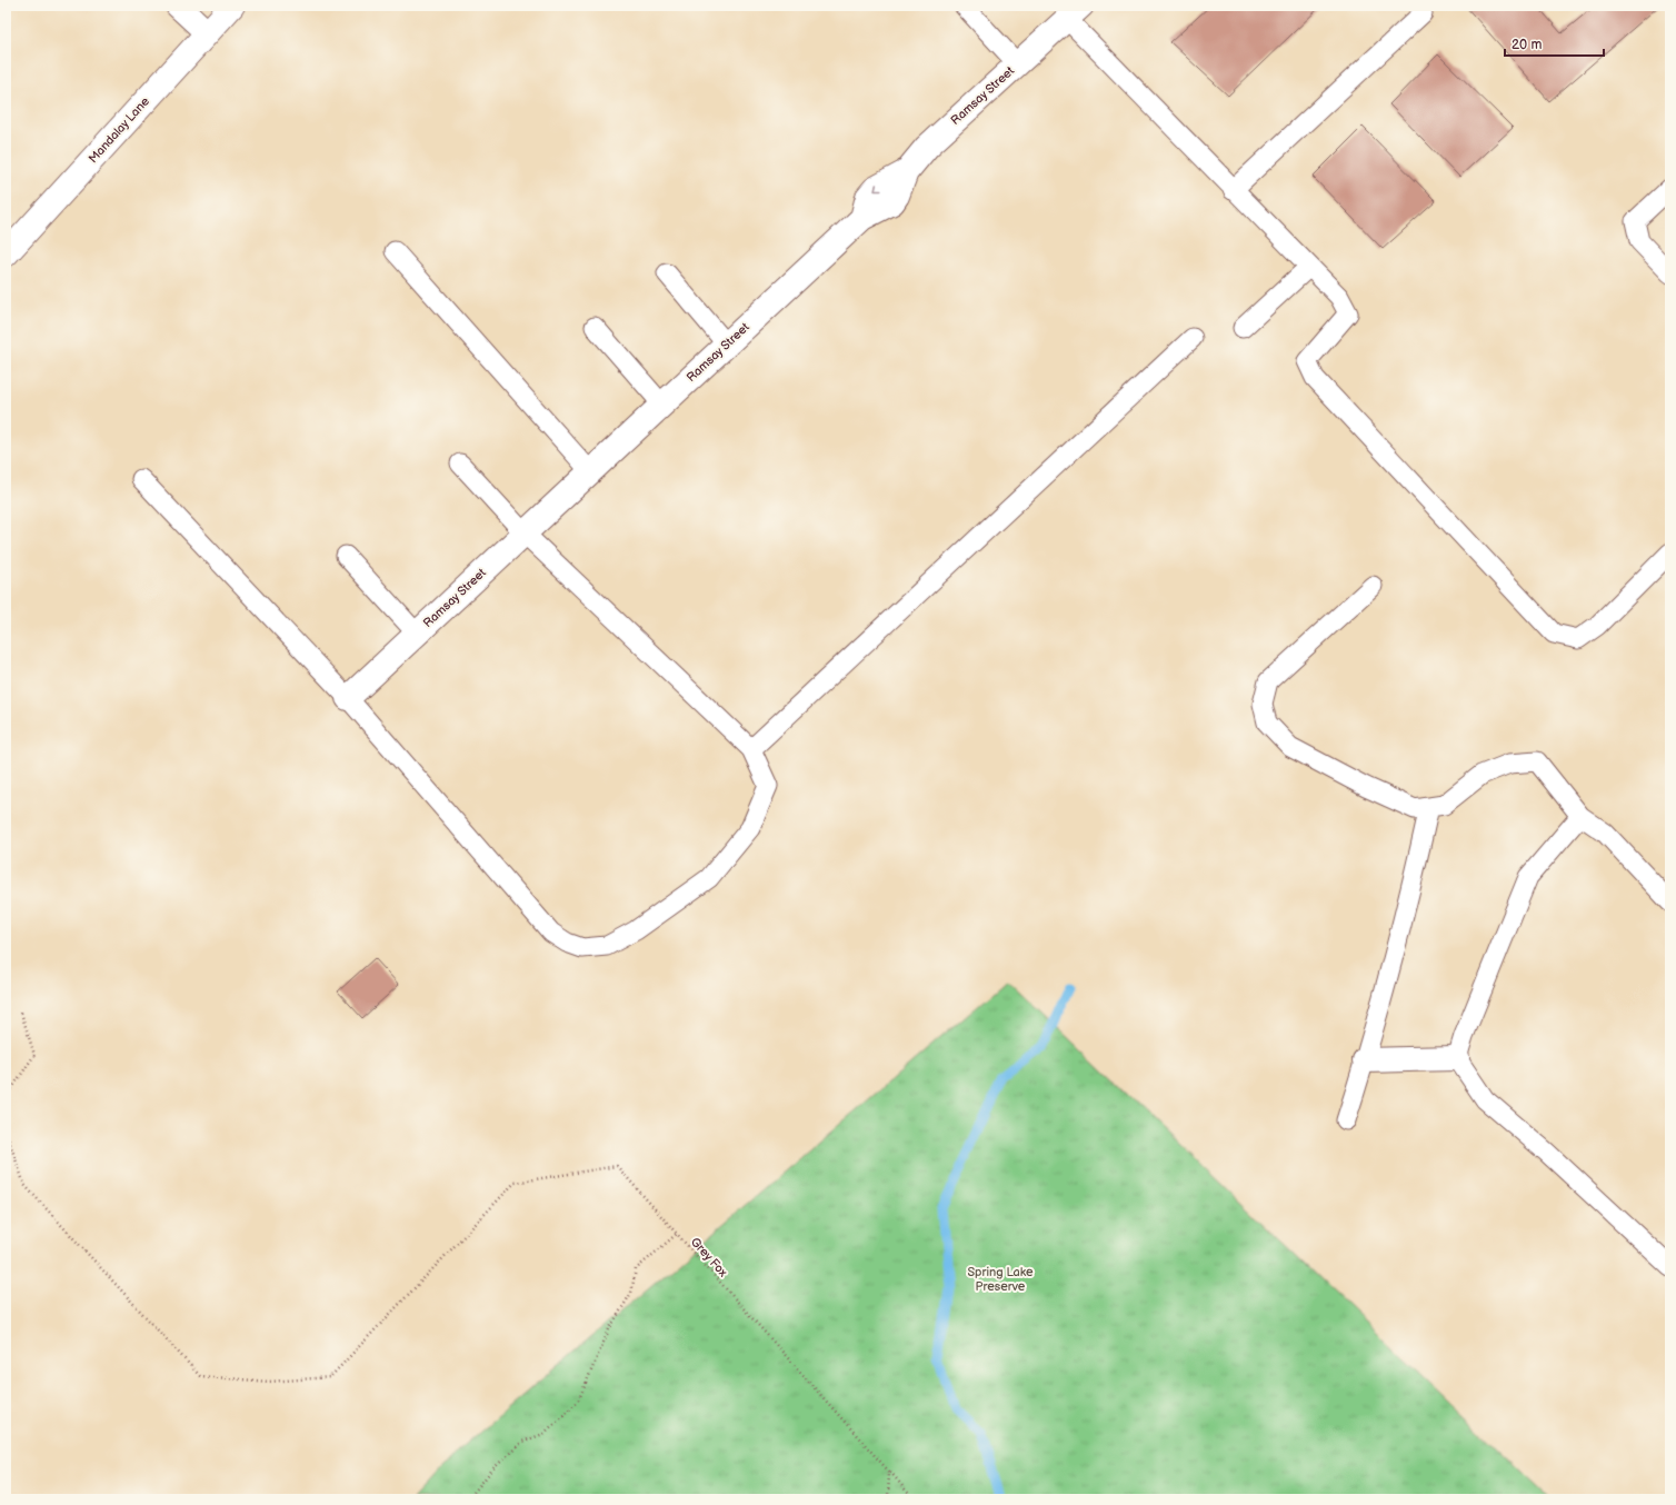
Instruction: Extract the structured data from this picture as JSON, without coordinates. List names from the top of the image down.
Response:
{
  "streets": {
    "street": ["Ramsay Street", "Mandalay Lane"],
    "path": ["Grey Fox"]
  },
  "parks": ["Spring Lake Preserve"],
  "scale_bar": "20 m"
}
